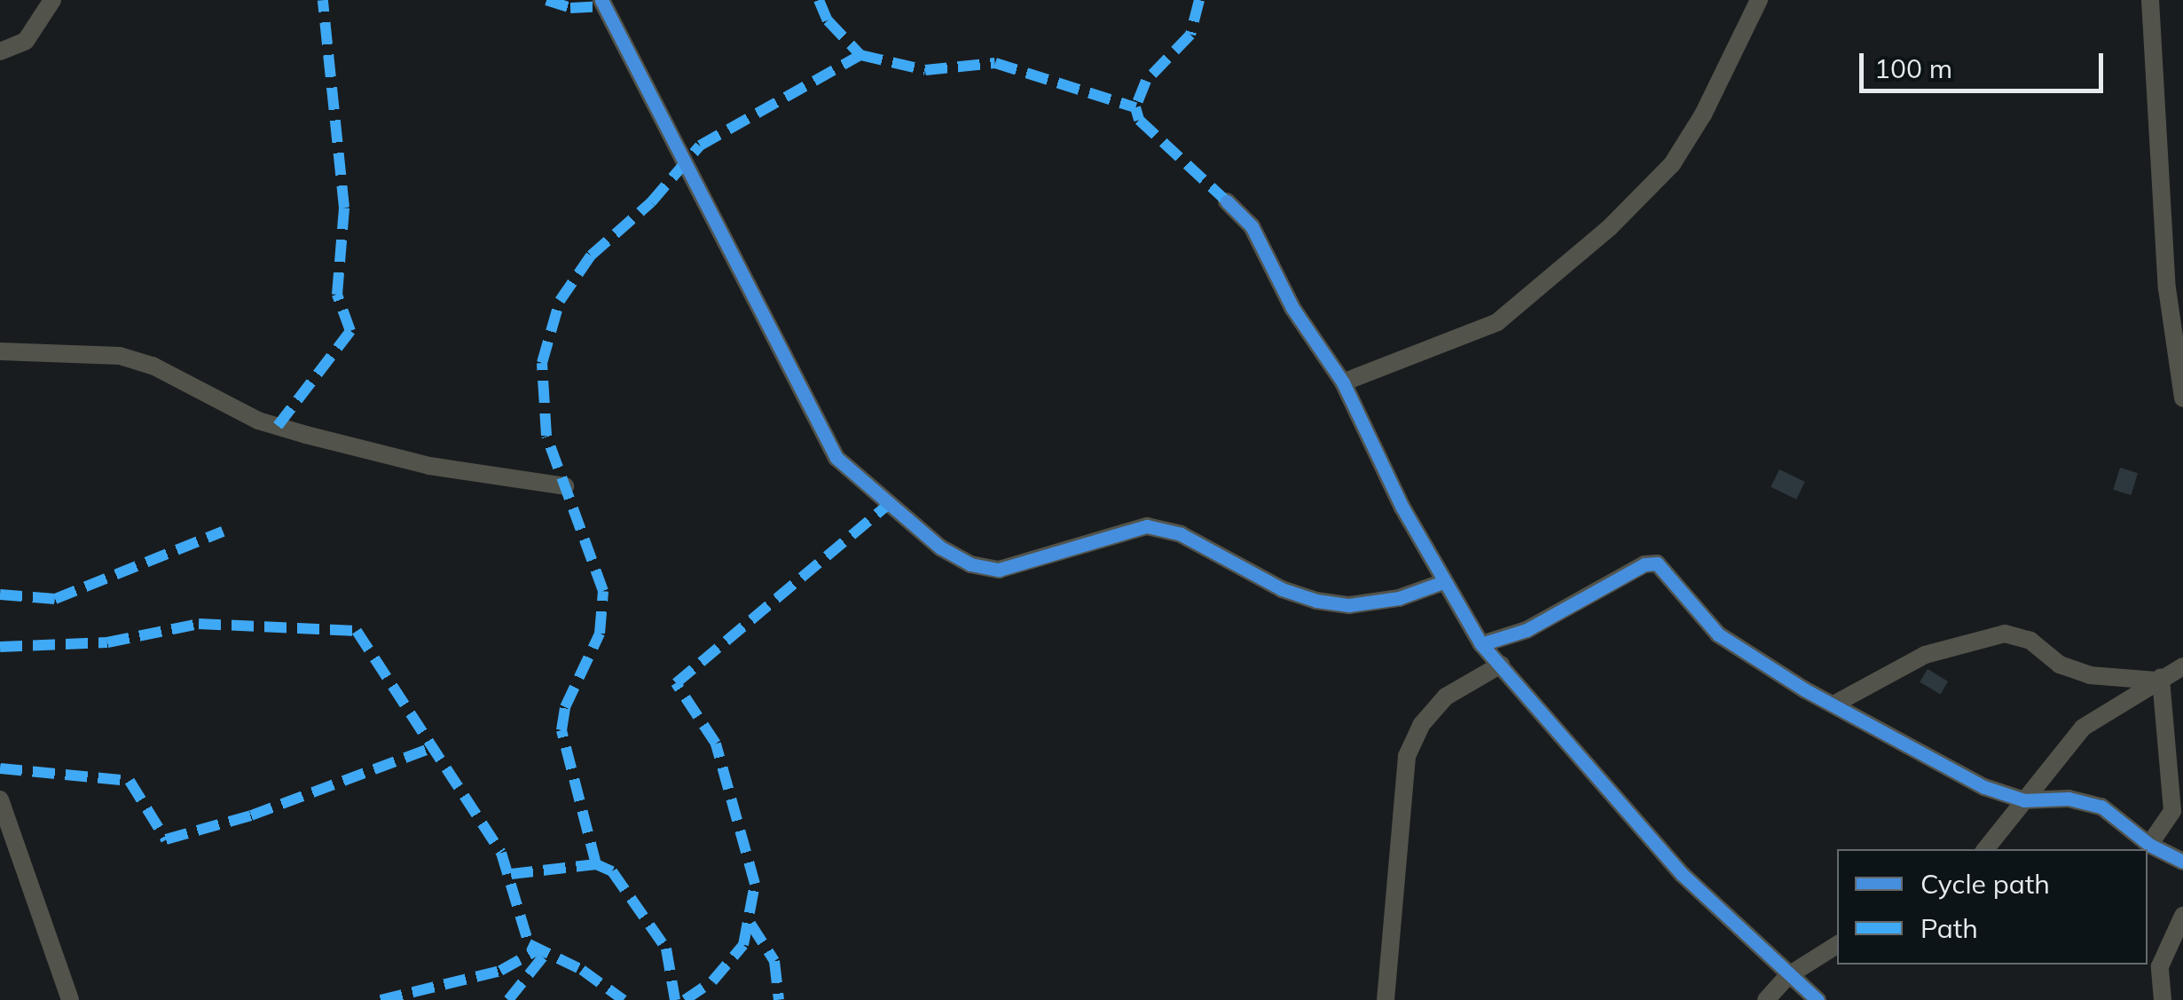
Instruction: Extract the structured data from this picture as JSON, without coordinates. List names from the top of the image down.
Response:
{
  "legend": ["Cycle path", "Path"],
  "scale_bar": "100 m"
}
